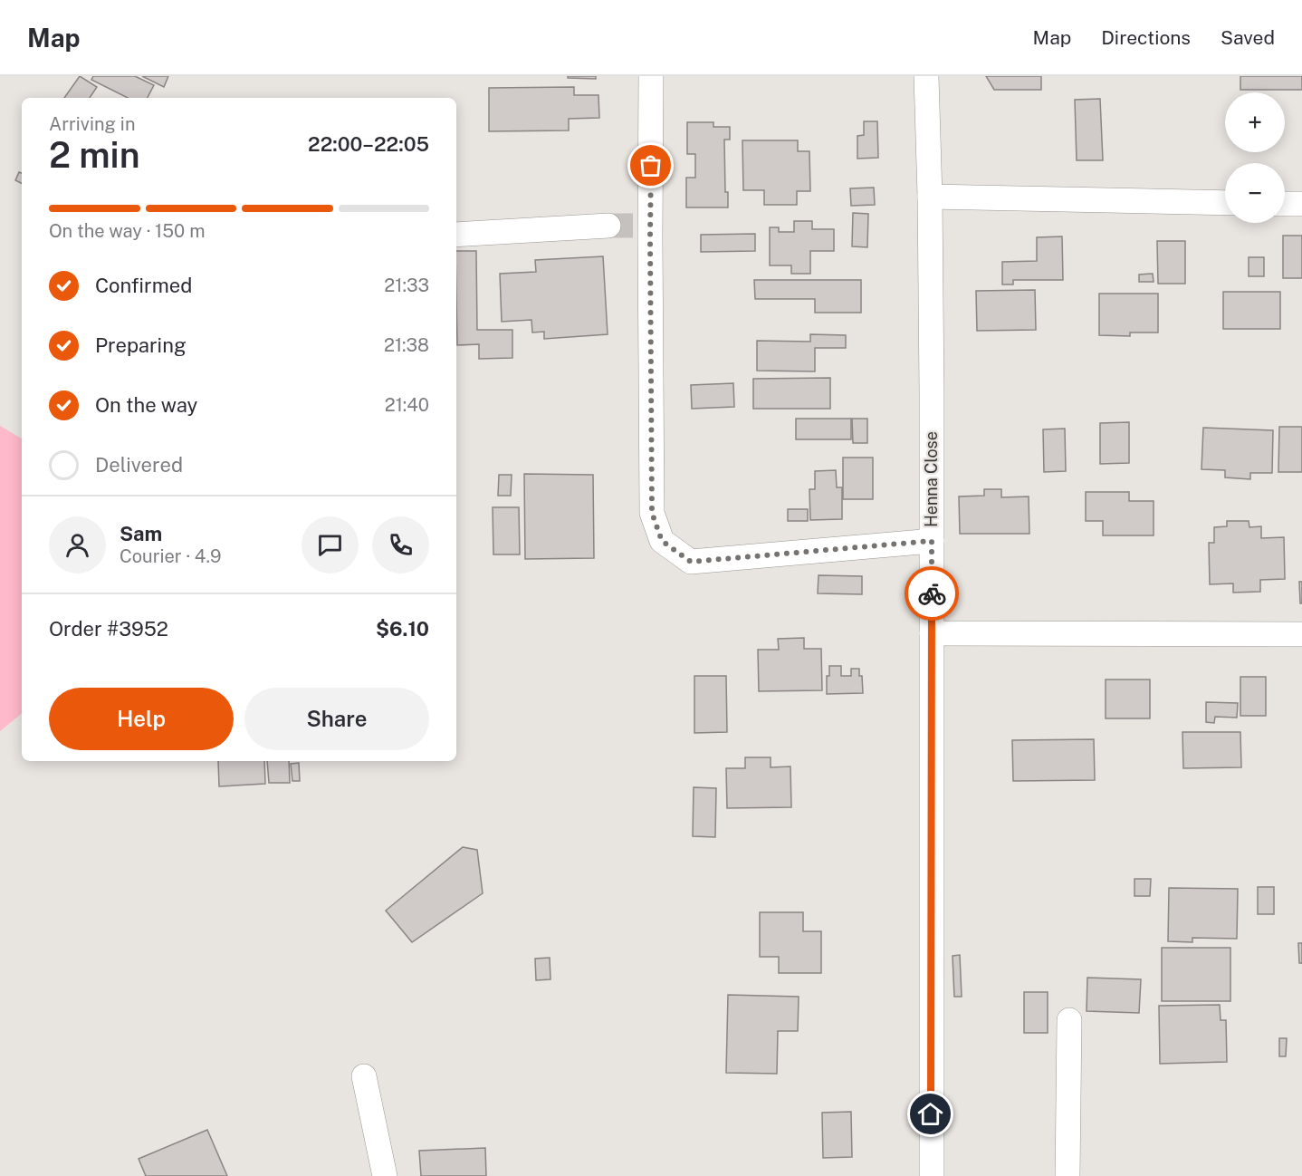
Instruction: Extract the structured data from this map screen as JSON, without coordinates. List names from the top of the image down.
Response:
{
  "streets": {
    "street": ["Henna Close"]
  },
  "page": {
    "header": "Map",
    "nav": ["Map", "Directions", "Saved"],
    "map_buttons": ["+", "−"],
    "heading": ["2 min", "Arriving in", "22:00–22:05"],
    "panel": [
      "Sam",
      "Courier · 4.9",
      "Order #3952",
      "$6.10"
    ],
    "bar": "On the way · 150 m",
    "list": [
      ["Confirmed", "21:33"],
      ["Preparing", "21:38"],
      ["On the way", "21:40"],
      "Delivered"
    ],
    "buttons": ["Help", "Share"]
  }
}
